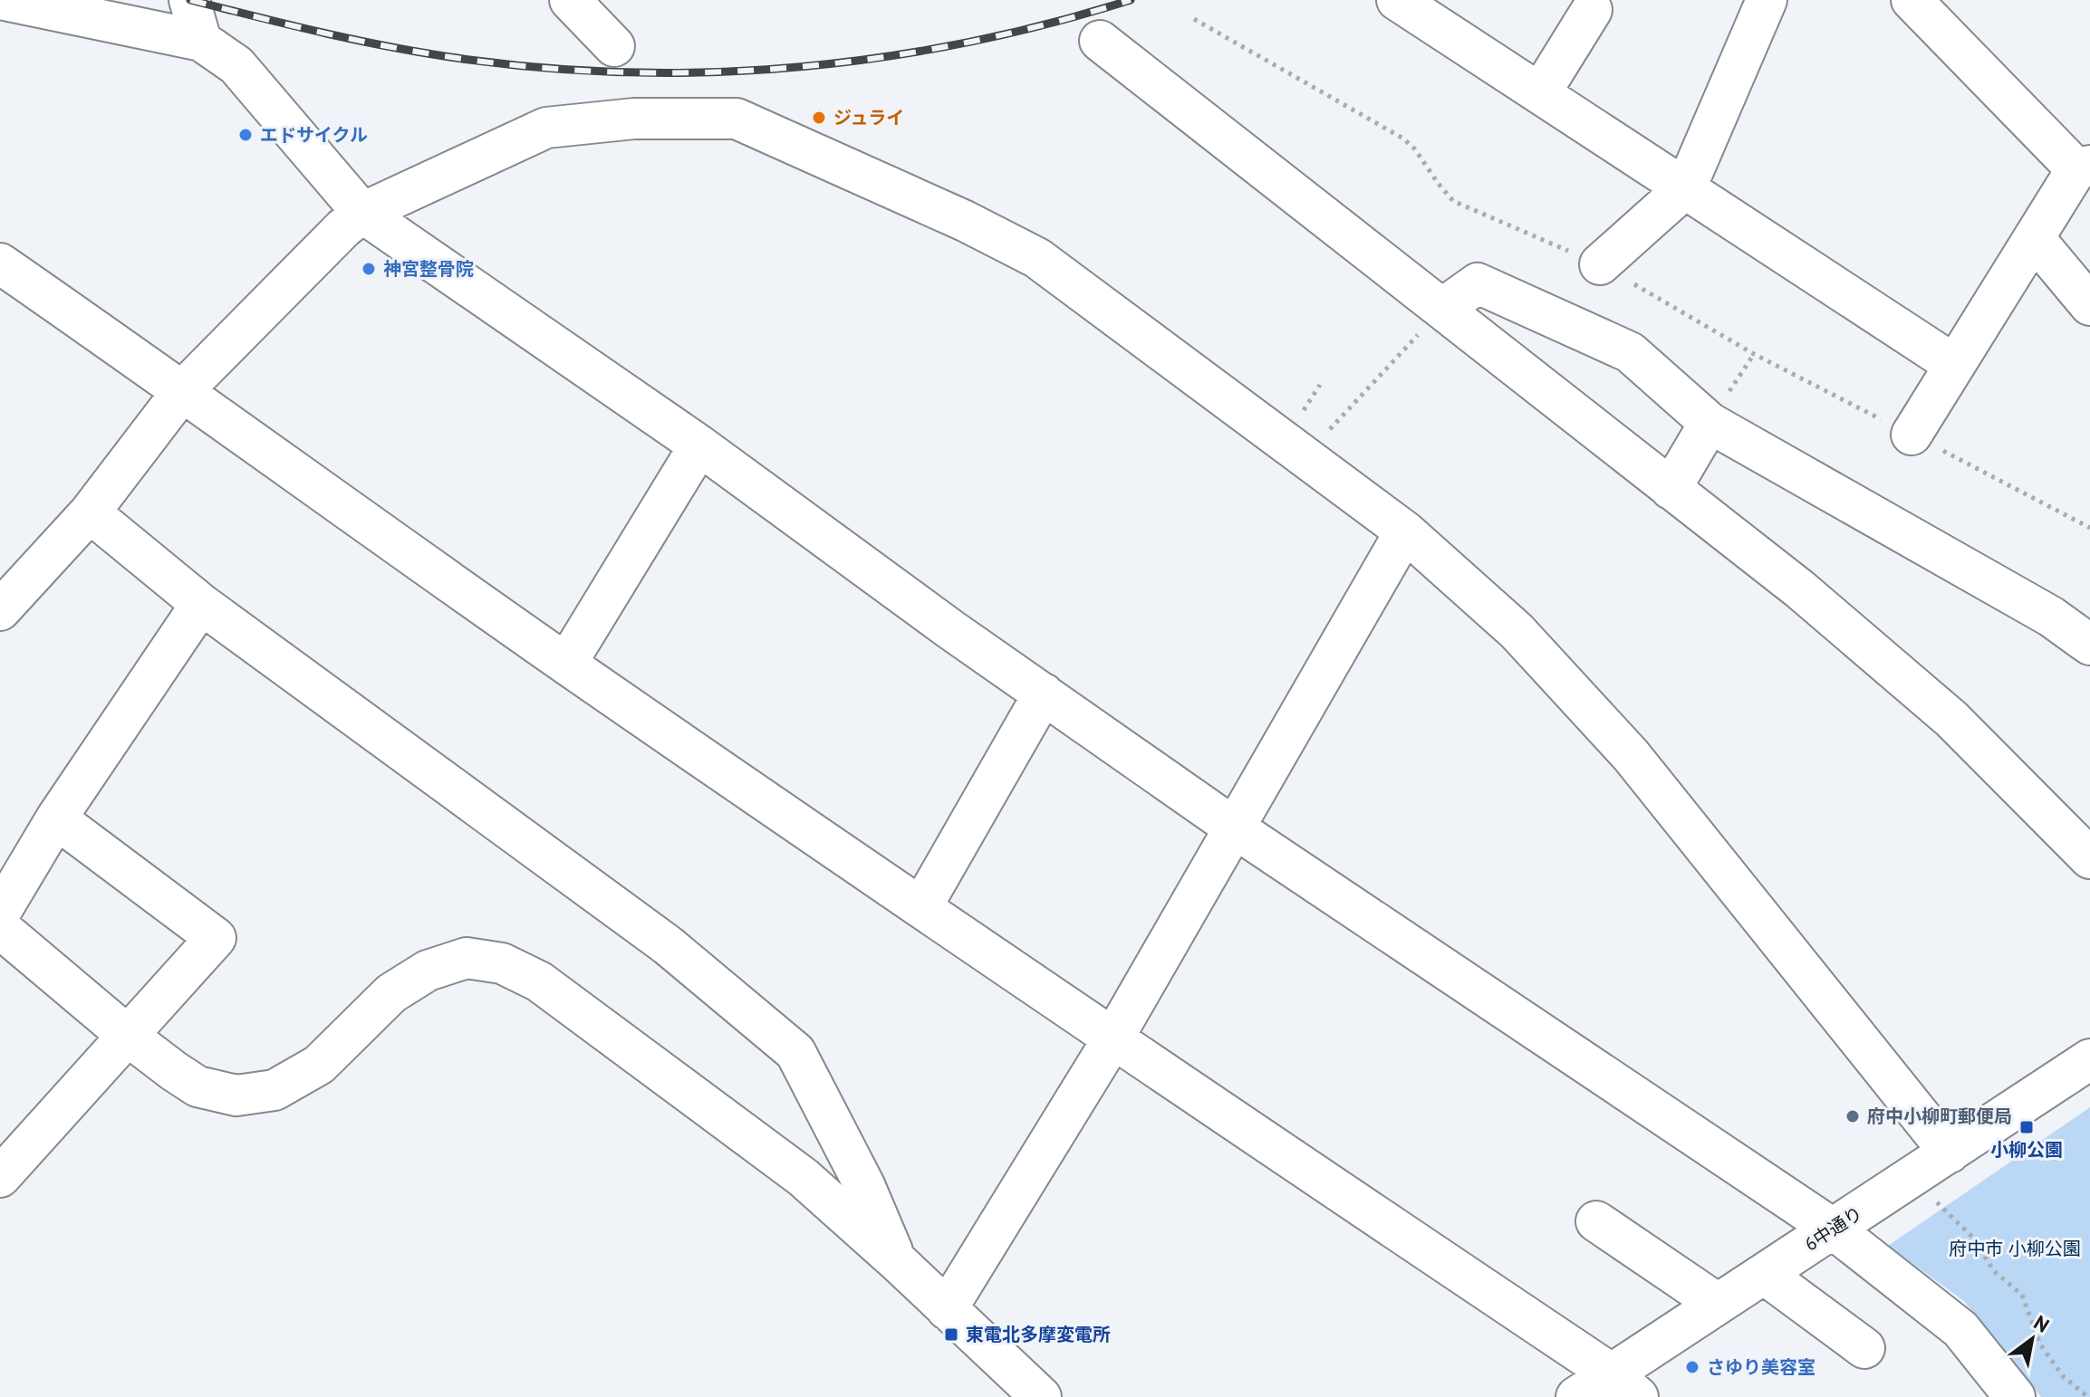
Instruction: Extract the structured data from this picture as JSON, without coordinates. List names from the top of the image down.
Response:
{
  "streets": {
    "street": ["6中通り"]
  },
  "parks": ["府中市 小柳公園"],
  "places": {
    "other": [
      "ジュライ",
      "エドサイクル",
      "神宮整骨院",
      "府中小柳町郵便局",
      "さゆり美容室"
    ],
    "transit": ["小柳公園", "東電北多摩変電所"]
  },
  "north": "top right"
}
